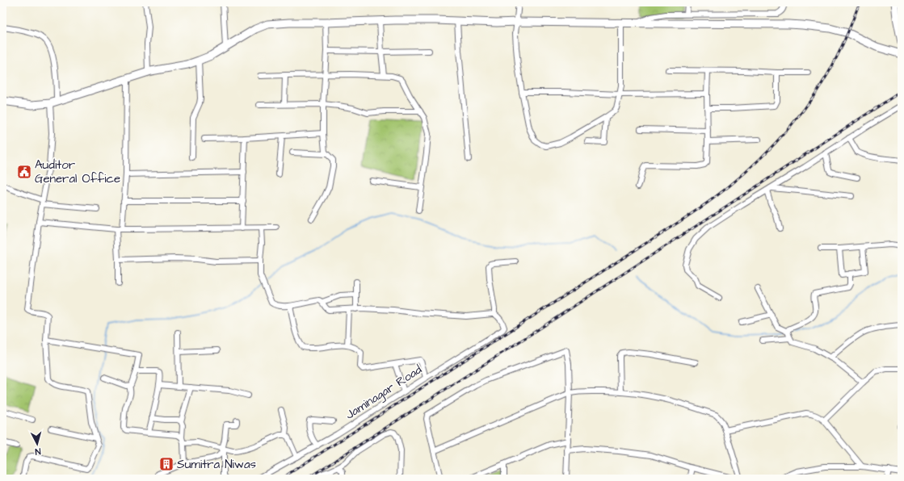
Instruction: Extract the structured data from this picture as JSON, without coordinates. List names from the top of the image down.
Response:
{
  "streets": {
    "street": ["Jaminagar Road"]
  },
  "places": {
    "public building": ["Auditor General Office"],
    "building": ["Sumitra Niwas"]
  },
  "north": "bottom"
}
